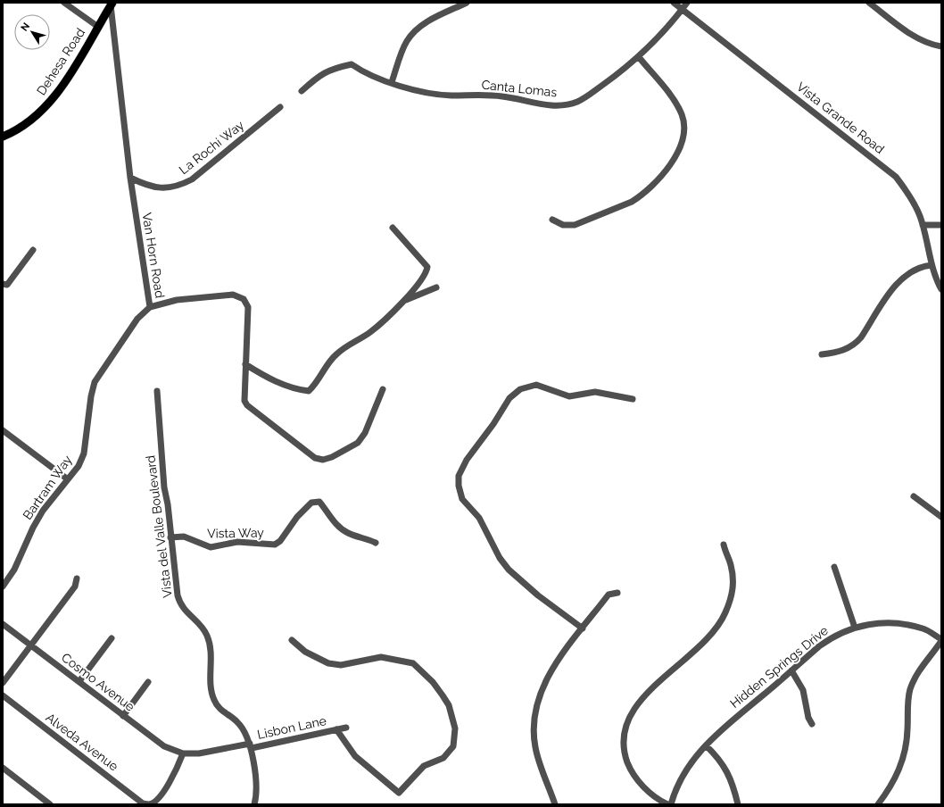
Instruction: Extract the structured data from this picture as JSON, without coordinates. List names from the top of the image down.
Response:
{
  "streets": {
    "main road": ["Dehesa Road"],
    "street": [
      "Canta Lomas",
      "Vista Grande Road",
      "La Rochi Way",
      "Van Horn Road",
      "Bartram Way",
      "Vista del Valle Boulevard",
      "Vista Way",
      "Hidden Springs Drive",
      "Cosmo Avenue",
      "Lisbon Lane",
      "Alveda Avenue"
    ]
  },
  "crossings": [
    ["Dehesa Road", "Van Horn Road"],
    ["Canta Lomas", "Vista Grande Road"],
    ["La Rochi Way", "Van Horn Road"],
    ["Van Horn Road", "Bartram Way"],
    ["Vista del Valle Boulevard", "Vista Way"],
    ["Vista del Valle Boulevard", "Lisbon Lane"],
    ["Cosmo Avenue", "Lisbon Lane"]
  ],
  "north": "top left"
}
